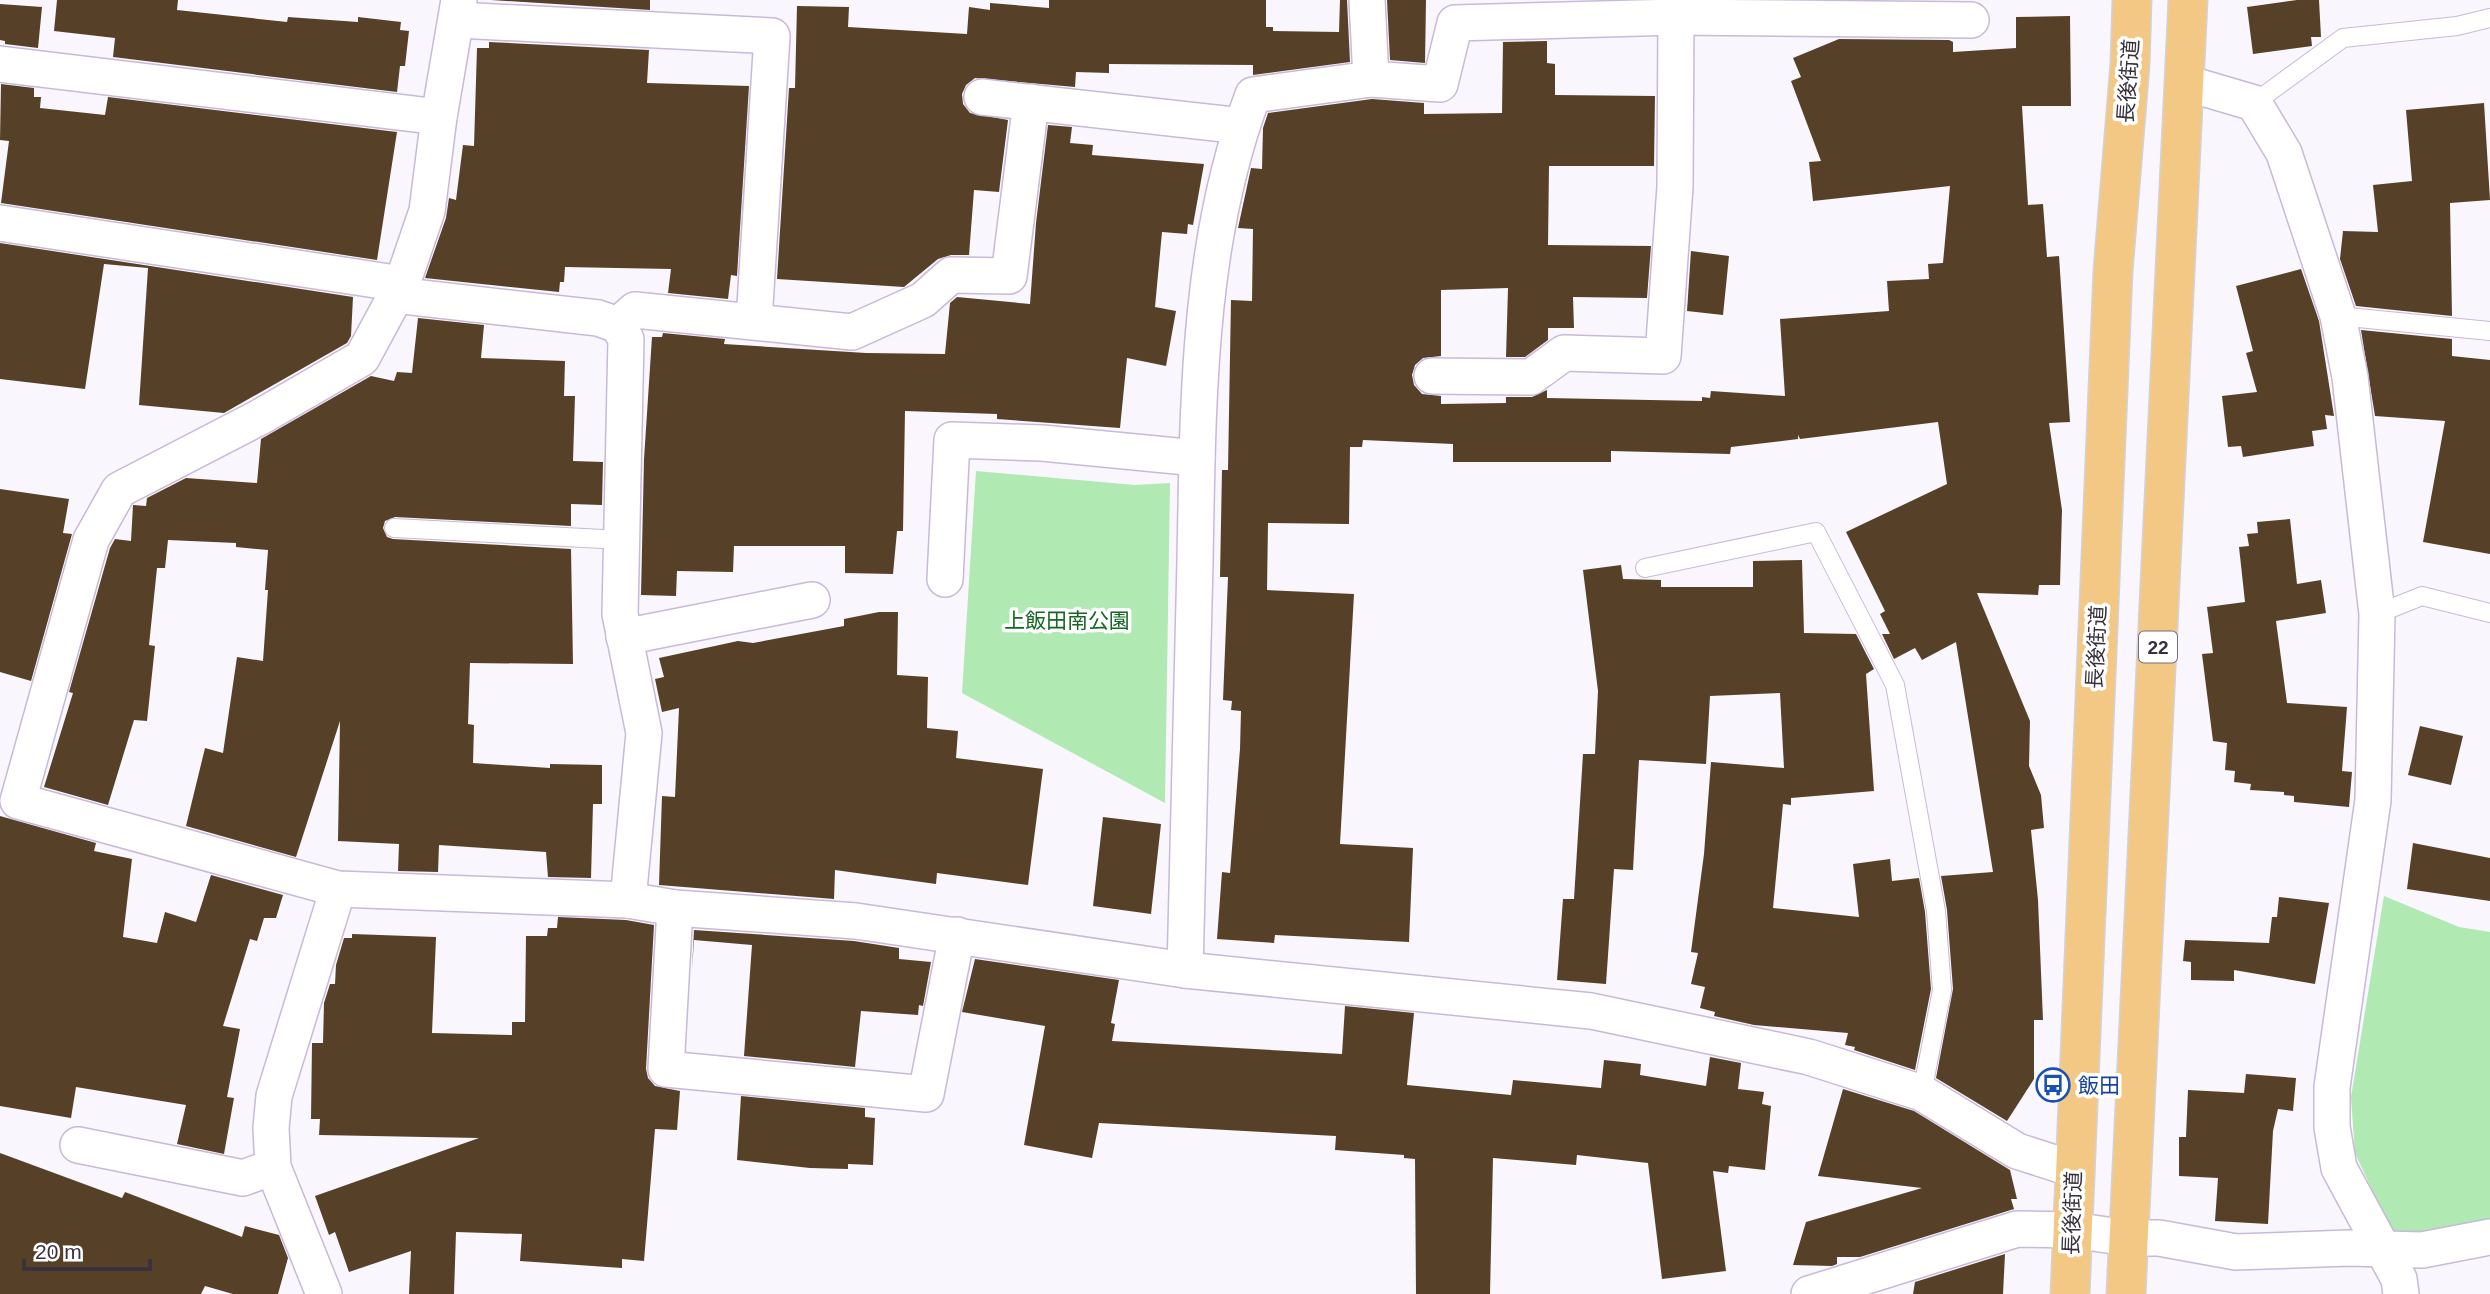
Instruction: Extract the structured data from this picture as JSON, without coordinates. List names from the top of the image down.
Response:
{
  "streets": {
    "main road": ["長後街道", "22"]
  },
  "parks": ["上飯田南公園"],
  "places": {
    "bus stop": ["飯田"]
  },
  "scale_bar": "20 m"
}
